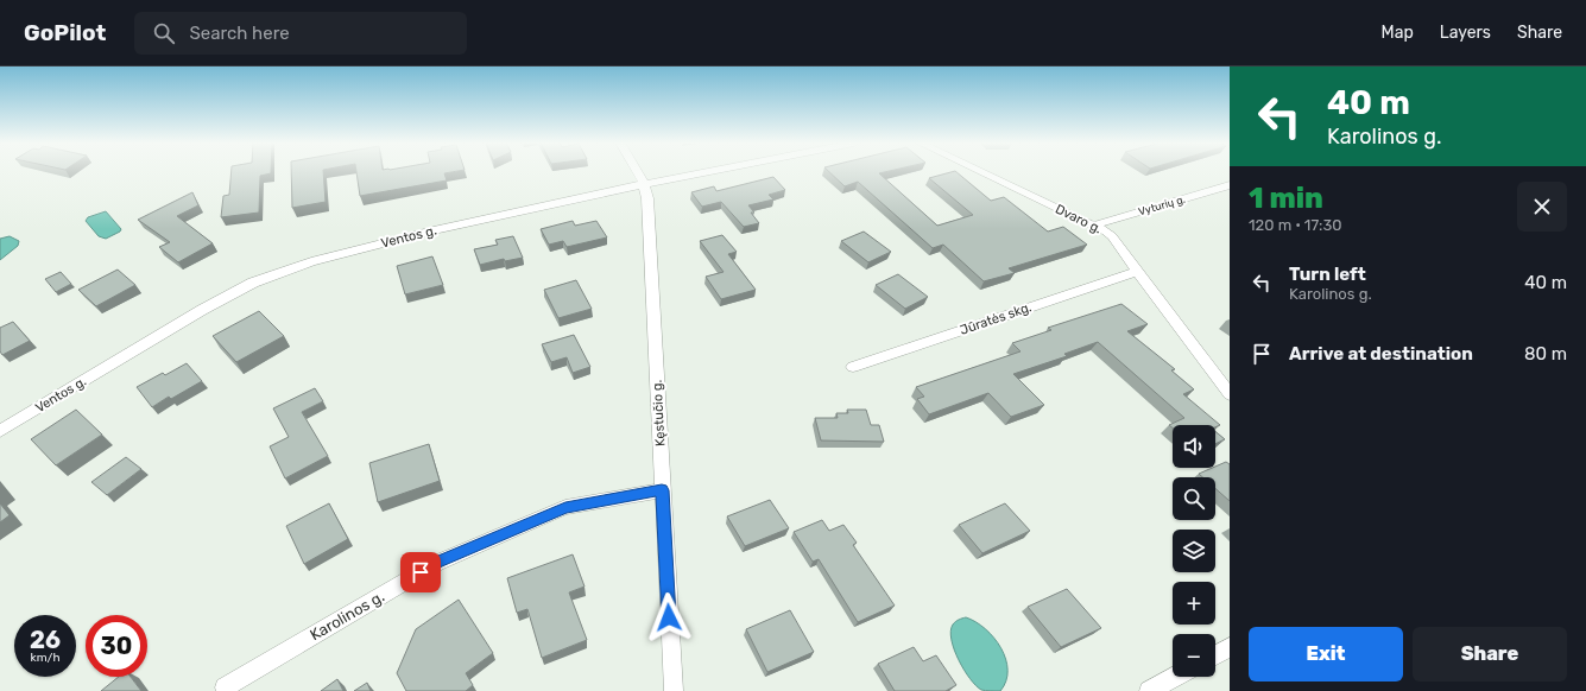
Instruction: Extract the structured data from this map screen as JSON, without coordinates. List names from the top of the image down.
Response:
{
  "streets": {
    "street": [
      "Vyturių g.",
      "Dvaro g.",
      "Ventos g.",
      "Jūratės skg.",
      "Kęstučio g.",
      "Karolinos g."
    ]
  },
  "crossings": [
    ["Vyturių g.", "Dvaro g."],
    ["Dvaro g.", "Jūratės skg."],
    ["Ventos g.", "Kęstučio g."],
    ["Kęstučio g.", "Karolinos g."]
  ],
  "page": {
    "header": "GoPilot",
    "search": "Search here",
    "nav": ["Map", "Layers", "Share"],
    "turn": ["40 m", "Karolinos g."],
    "heading": ["1 min", "120 m · 17:30"],
    "list": [
      {
        "name": "Turn left",
        "note": "Karolinos g.",
        "value": "40 m"
      },
      {
        "name": "Arrive at destination",
        "value": "80 m"
      }
    ],
    "map_buttons": ["+", "−"],
    "speed": "26 km/h",
    "limit": "30",
    "buttons": ["Exit", "Share"]
  }
}
